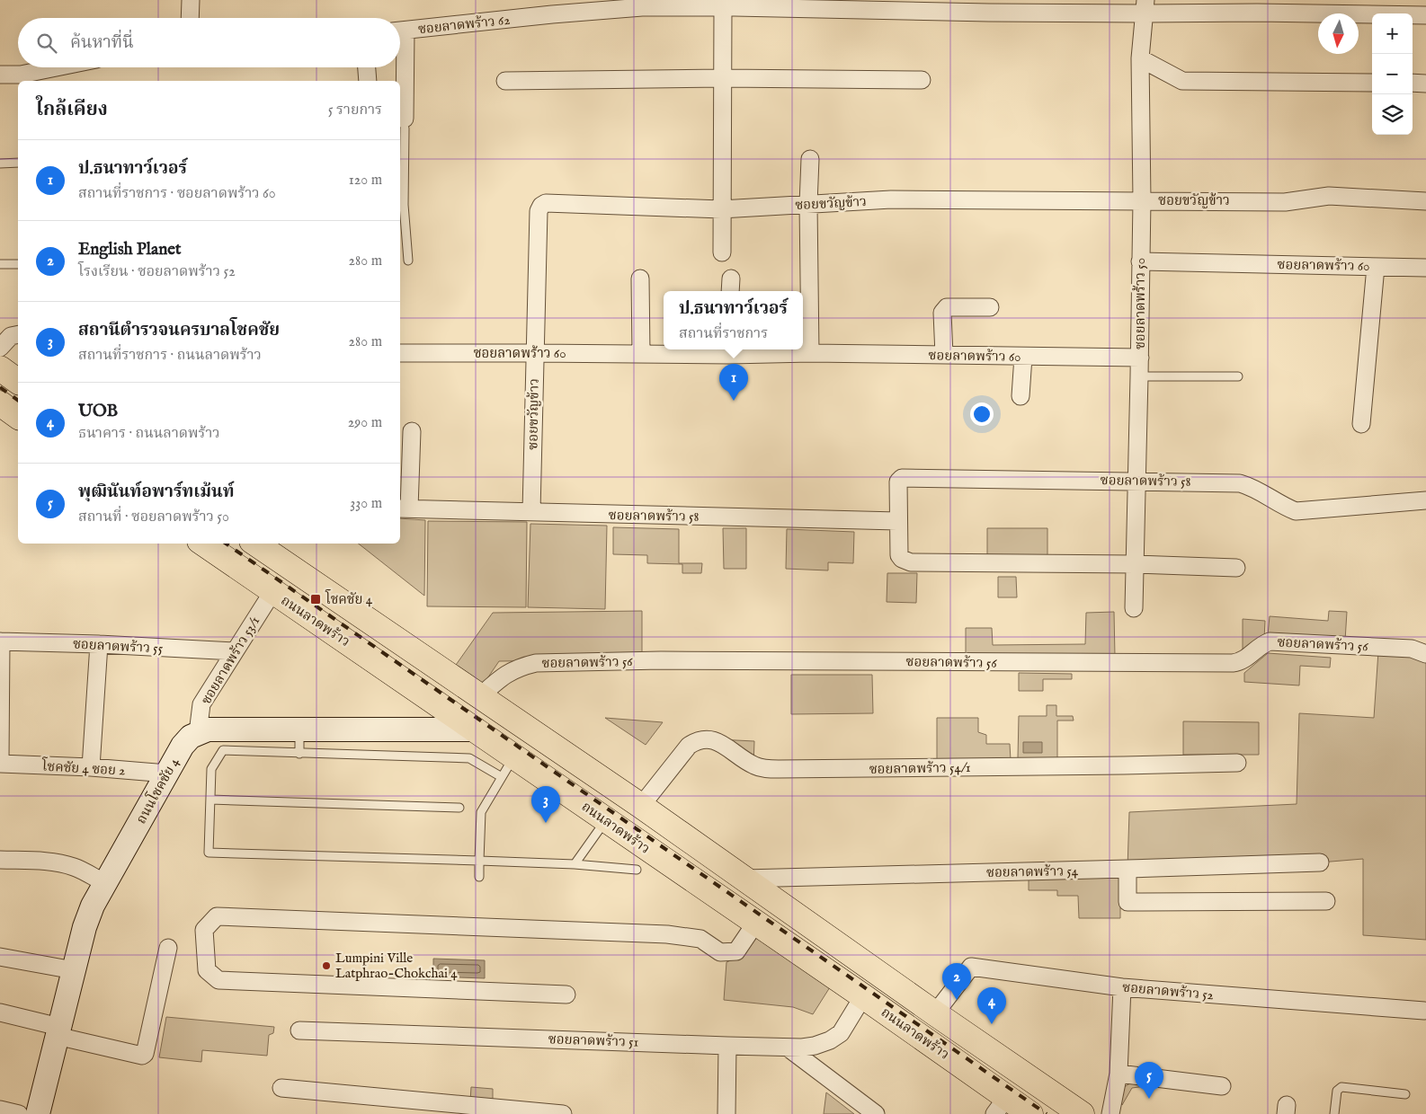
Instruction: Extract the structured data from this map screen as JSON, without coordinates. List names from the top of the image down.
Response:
{
  "streets": {
    "main road": ["ถนนลาดพร้าว", "ถนนโชคชัย 4"],
    "street": [
      "ซอยลาดพร้าว 62",
      "ซอยขวัญข้าว",
      "ซอยลาดพร้าว 60",
      "ซอยลาดพร้าว 50",
      "ซอยลาดพร้าว 58",
      "ซอยลาดพร้าว 56",
      "ซอยลาดพร้าว 55",
      "ซอยลาดพร้าว 53/1",
      "โชคชัย 4 ซอย 2",
      "ซอยลาดพร้าว 54/1",
      "ซอยลาดพร้าว 54",
      "ซอยลาดพร้าว 52",
      "ซอยลาดพร้าว 51"
    ]
  },
  "crossings": [
    ["ซอยลาดพร้าว 62", "ซอยลาดพร้าว 50"],
    ["ซอยขวัญข้าว", "ซอยลาดพร้าว 60"],
    ["ซอยขวัญข้าว", "ซอยลาดพร้าว 50"],
    ["ซอยขวัญข้าว", "ซอยลาดพร้าว 58"],
    ["ซอยลาดพร้าว 60", "ซอยลาดพร้าว 50"],
    ["ซอยลาดพร้าว 50", "ซอยลาดพร้าว 58"],
    ["ถนนลาดพร้าว", "ซอยลาดพร้าว 56"],
    ["ถนนลาดพร้าว", "ซอยลาดพร้าว 53/1"],
    ["ถนนลาดพร้าว", "ซอยลาดพร้าว 54/1"],
    ["ถนนลาดพร้าว", "ซอยลาดพร้าว 54"],
    ["ถนนลาดพร้าว", "ซอยลาดพร้าว 52"],
    ["ถนนลาดพร้าว", "ซอยลาดพร้าว 51"],
    ["ซอยลาดพร้าว 55", "ซอยลาดพร้าว 53/1"],
    ["ซอยลาดพร้าว 53/1", "ถนนโชคชัย 4"],
    ["โชคชัย 4 ซอย 2", "ถนนโชคชัย 4"]
  ],
  "places": {
    "transit": ["โชคชัย 4"],
    "other": ["Lumpini Ville Latphrao-Chokchai 4"]
  },
  "north": "bottom",
  "page": {
    "map_buttons": ["+", "−"],
    "search": "ค้นหาที่นี่",
    "heading": ["ใกล้เคียง", "5 รายการ"],
    "list": [
      {
        "mark": "1",
        "name": "ป.ธนาทาว์เวอร์",
        "note": "สถานที่ราชการ · ซอยลาดพร้าว 60",
        "value": "120 m"
      },
      {
        "mark": "2",
        "name": "English Planet",
        "note": "โรงเรียน · ซอยลาดพร้าว 52",
        "value": "280 m"
      },
      {
        "mark": "3",
        "name": "สถานีตำรวจนครบาลโชคชัย",
        "note": "สถานที่ราชการ · ถนนลาดพร้าว",
        "value": "280 m"
      },
      {
        "mark": "4",
        "name": "UOB",
        "note": "ธนาคาร · ถนนลาดพร้าว",
        "value": "290 m"
      },
      {
        "mark": "5",
        "name": "พุฒินันท์อพาร์ทเม้นท์",
        "note": "สถานที่ · ซอยลาดพร้าว 50",
        "value": "330 m"
      }
    ],
    "popup": ["ป.ธนาทาว์เวอร์", "สถานที่ราชการ"],
    "pins": [
      "1",
      "3",
      "2",
      "4",
      "5"
    ]
  }
}
